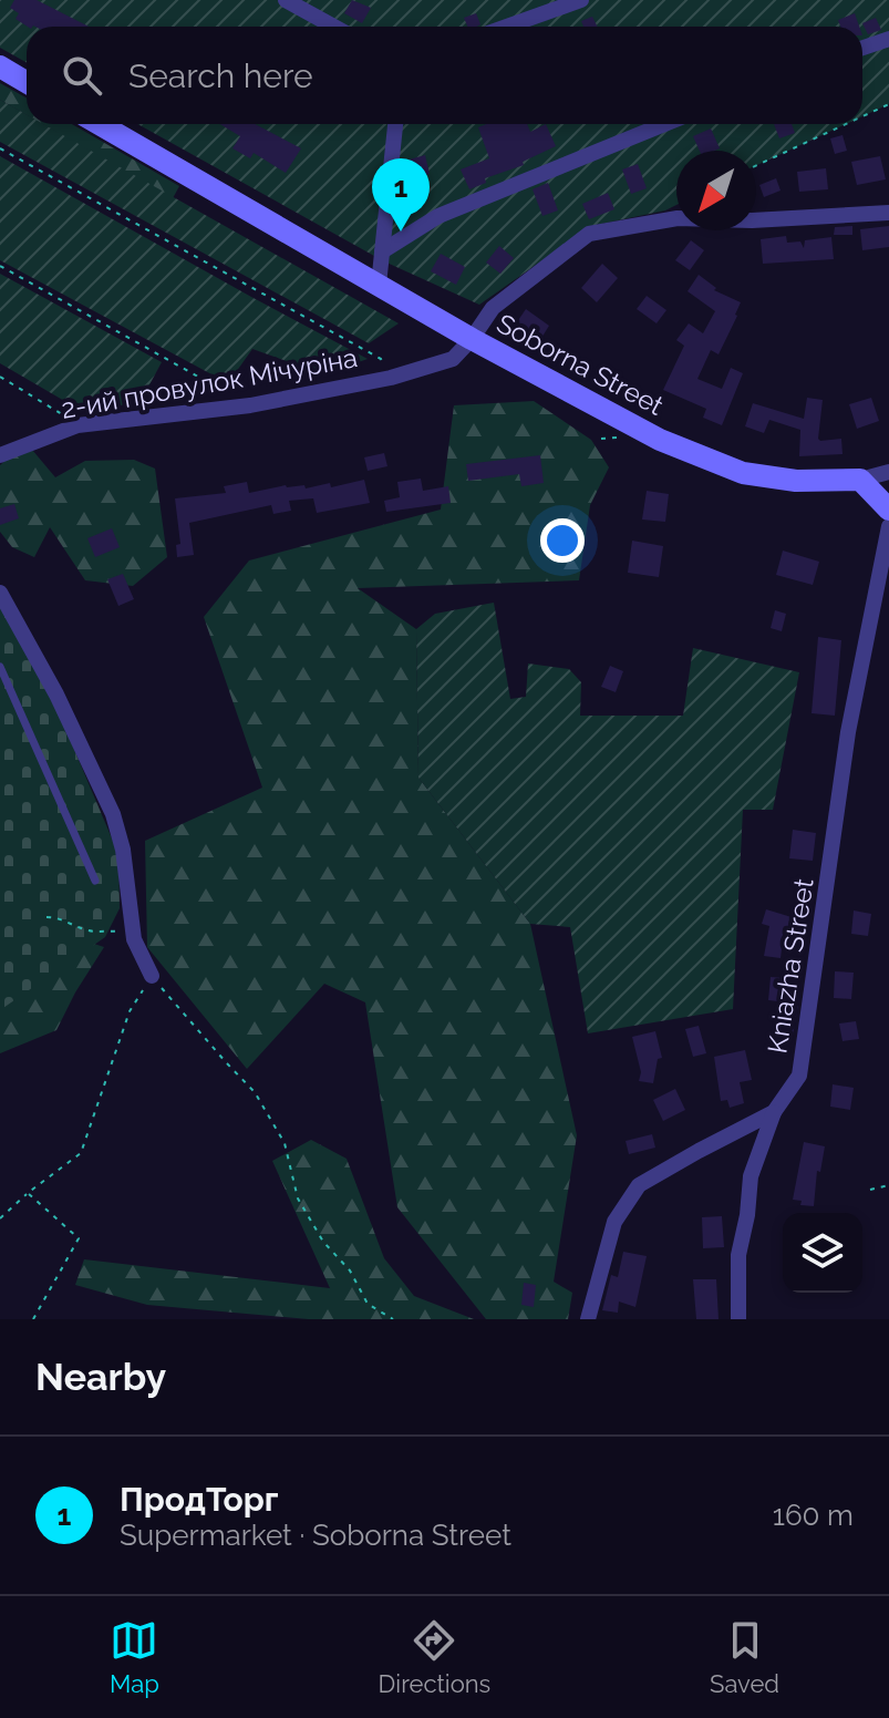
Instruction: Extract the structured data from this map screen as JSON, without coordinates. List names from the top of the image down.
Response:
{
  "streets": {
    "main road": ["Soborna Street"],
    "street": ["2-ий провулок Мічуріна", "Kniazha Street"]
  },
  "crossings": [
    ["Soborna Street", "2-ий провулок Мічуріна"]
  ],
  "north": "bottom left",
  "page": {
    "search": "Search here",
    "pins": "1",
    "heading": "Nearby",
    "list": [
      {
        "mark": "1",
        "name": "ПродТорг",
        "note": "Supermarket · Soborna Street",
        "value": "160 m"
      }
    ],
    "nav": ["Map", "Directions", "Saved"]
  }
}
